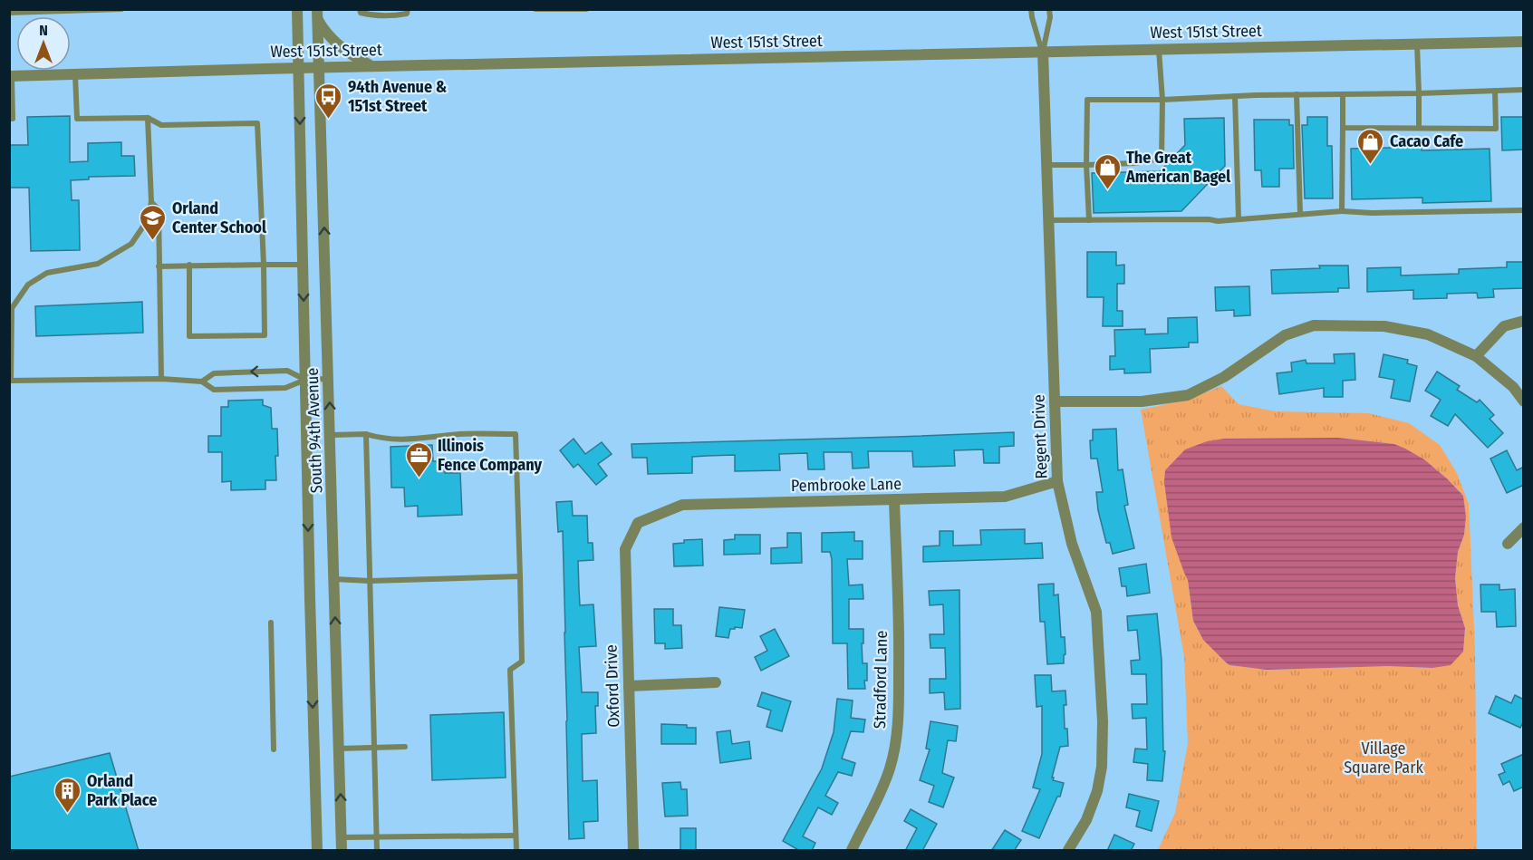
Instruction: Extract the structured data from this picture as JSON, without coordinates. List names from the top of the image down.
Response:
{
  "streets": {
    "street": [
      "West 151st Street",
      "South 94th Avenue",
      "Regent Drive",
      "Pembrooke Lane",
      "Stradford Lane",
      "Oxford Drive"
    ]
  },
  "crossings": [
    ["West 151st Street", "South 94th Avenue"],
    ["West 151st Street", "Regent Drive"],
    ["Regent Drive", "Pembrooke Lane"],
    ["Pembrooke Lane", "Stradford Lane"],
    ["Pembrooke Lane", "Oxford Drive"]
  ],
  "parks": ["Village Square Park"],
  "places": {
    "bus stop": ["94th Avenue & 151st Street"],
    "shop": ["Cacao Cafe", "The Great American Bagel"],
    "school or university": ["Orland Center School"],
    "office": ["Illinois Fence Company"],
    "building": ["Orland Park Place"]
  },
  "north": "top"
}
